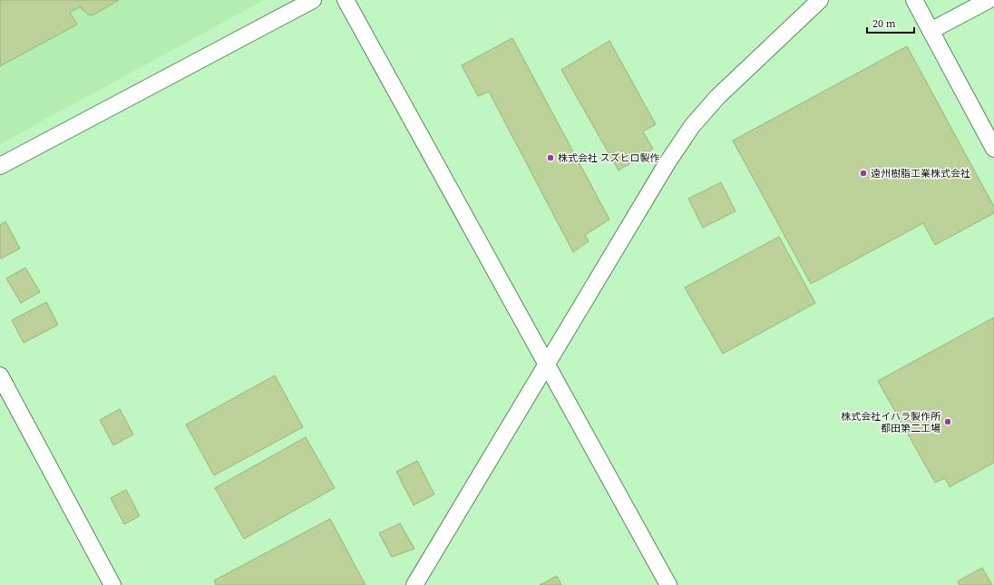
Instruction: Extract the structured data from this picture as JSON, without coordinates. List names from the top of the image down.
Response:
{
  "places": ["株式会社 スズヒロ製作", "遠州樹脂工業株式会社", "株式会社イハラ製作所 都田第二工場"],
  "scale_bar": "20 m"
}
